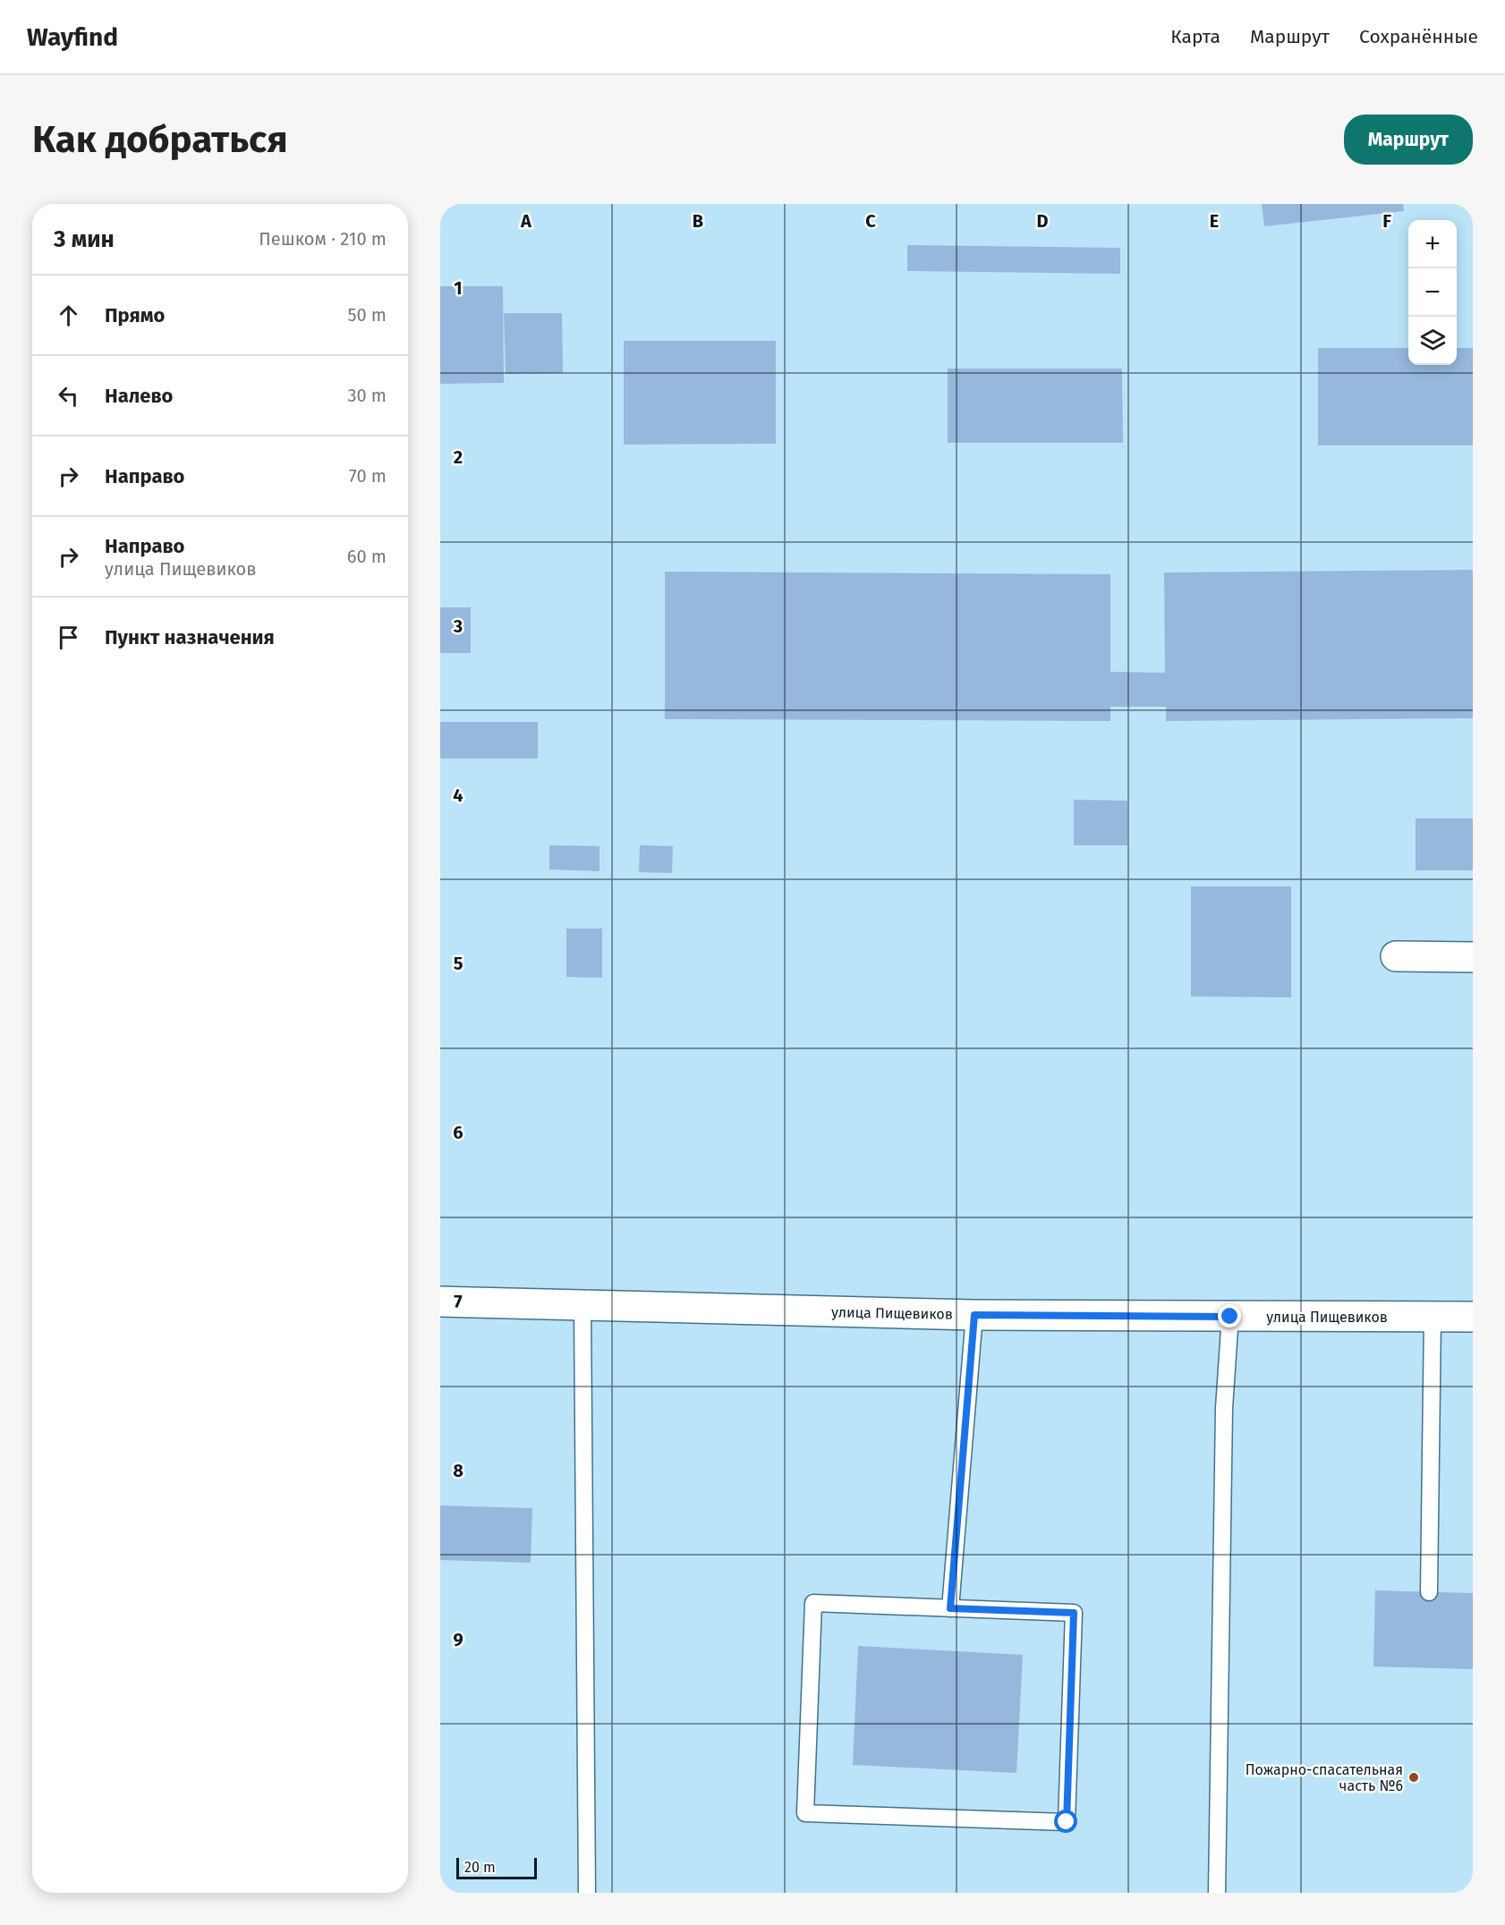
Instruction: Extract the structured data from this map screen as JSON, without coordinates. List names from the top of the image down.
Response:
{
  "streets": {
    "street": ["улица Пищевиков"]
  },
  "places": ["Пожарно-спасательная часть №6"],
  "scale_bar": "20 m",
  "page": {
    "header": "Wayfind",
    "nav": ["Карта", "Маршрут", "Сохранённые"],
    "buttons": "Маршрут",
    "title": "Как добраться",
    "heading": ["3 мин", "Пешком · 210 m"],
    "map_buttons": ["+", "−"],
    "list": [
      ["Прямо", "50 m"],
      ["Налево", "30 m"],
      ["Направо", "70 m"],
      ["Направо", "улица Пищевиков", "60 m"],
      "Пункт назначения"
    ],
    "scale": "20 m"
  },
  "grid": {
    "columns": [
      "A",
      "B",
      "C",
      "D",
      "E",
      "F"
    ],
    "rows": [
      "1",
      "2",
      "3",
      "4",
      "5",
      "6",
      "7",
      "8",
      "9"
    ]
  }
}
